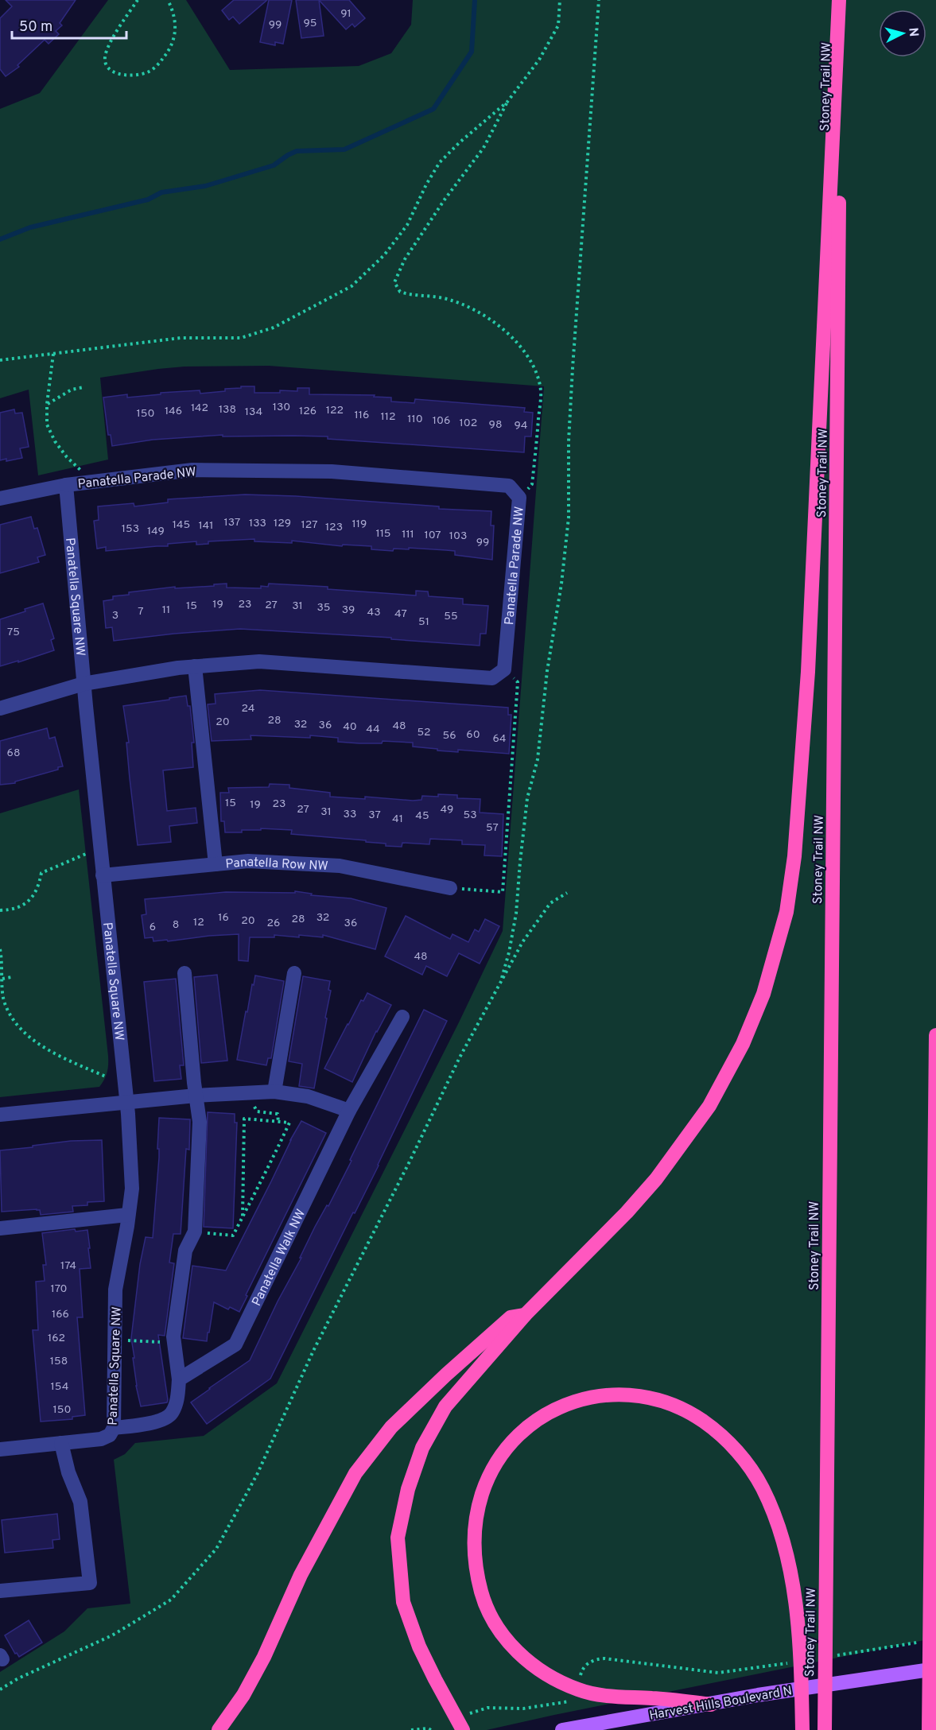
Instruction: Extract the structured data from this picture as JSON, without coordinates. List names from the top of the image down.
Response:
{
  "streets": {
    "highway": ["Stoney Trail NW"],
    "main road": ["Harvest Hills Boulevard N"],
    "street": [
      "Panatella Parade NW",
      "Panatella Square NW",
      "Panatella Row NW",
      "Panatella Walk NW"
    ]
  },
  "crossings": [
    ["Panatella Parade NW", "Panatella Square NW"],
    ["Panatella Square NW", "Panatella Row NW"]
  ],
  "house_numbers": [
    "91",
    "95",
    "99",
    "130",
    "142",
    "138",
    "122",
    "146",
    "126",
    "134",
    "150",
    "116",
    "112",
    "110",
    "106",
    "102",
    "98",
    "94",
    "137",
    "133",
    "129",
    "119",
    "145",
    "127",
    "141",
    "123",
    "153",
    "149",
    "115",
    "111",
    "107",
    "103",
    "99",
    "19",
    "23",
    "27",
    "15",
    "31",
    "35",
    "11",
    "39",
    "7",
    "43",
    "47",
    "3",
    "55",
    "51",
    "75",
    "24",
    "28",
    "20",
    "32",
    "36",
    "48",
    "40",
    "44",
    "52",
    "60",
    "56",
    "64",
    "68",
    "15",
    "23",
    "19",
    "27",
    "49",
    "31",
    "33",
    "37",
    "53",
    "45",
    "41",
    "57",
    "16",
    "32",
    "28",
    "20",
    "12",
    "26",
    "36",
    "8",
    "6",
    "48",
    "174",
    "170",
    "166",
    "162",
    "158",
    "154",
    "150"
  ],
  "scale_bar": "50 m",
  "north": "right"
}
